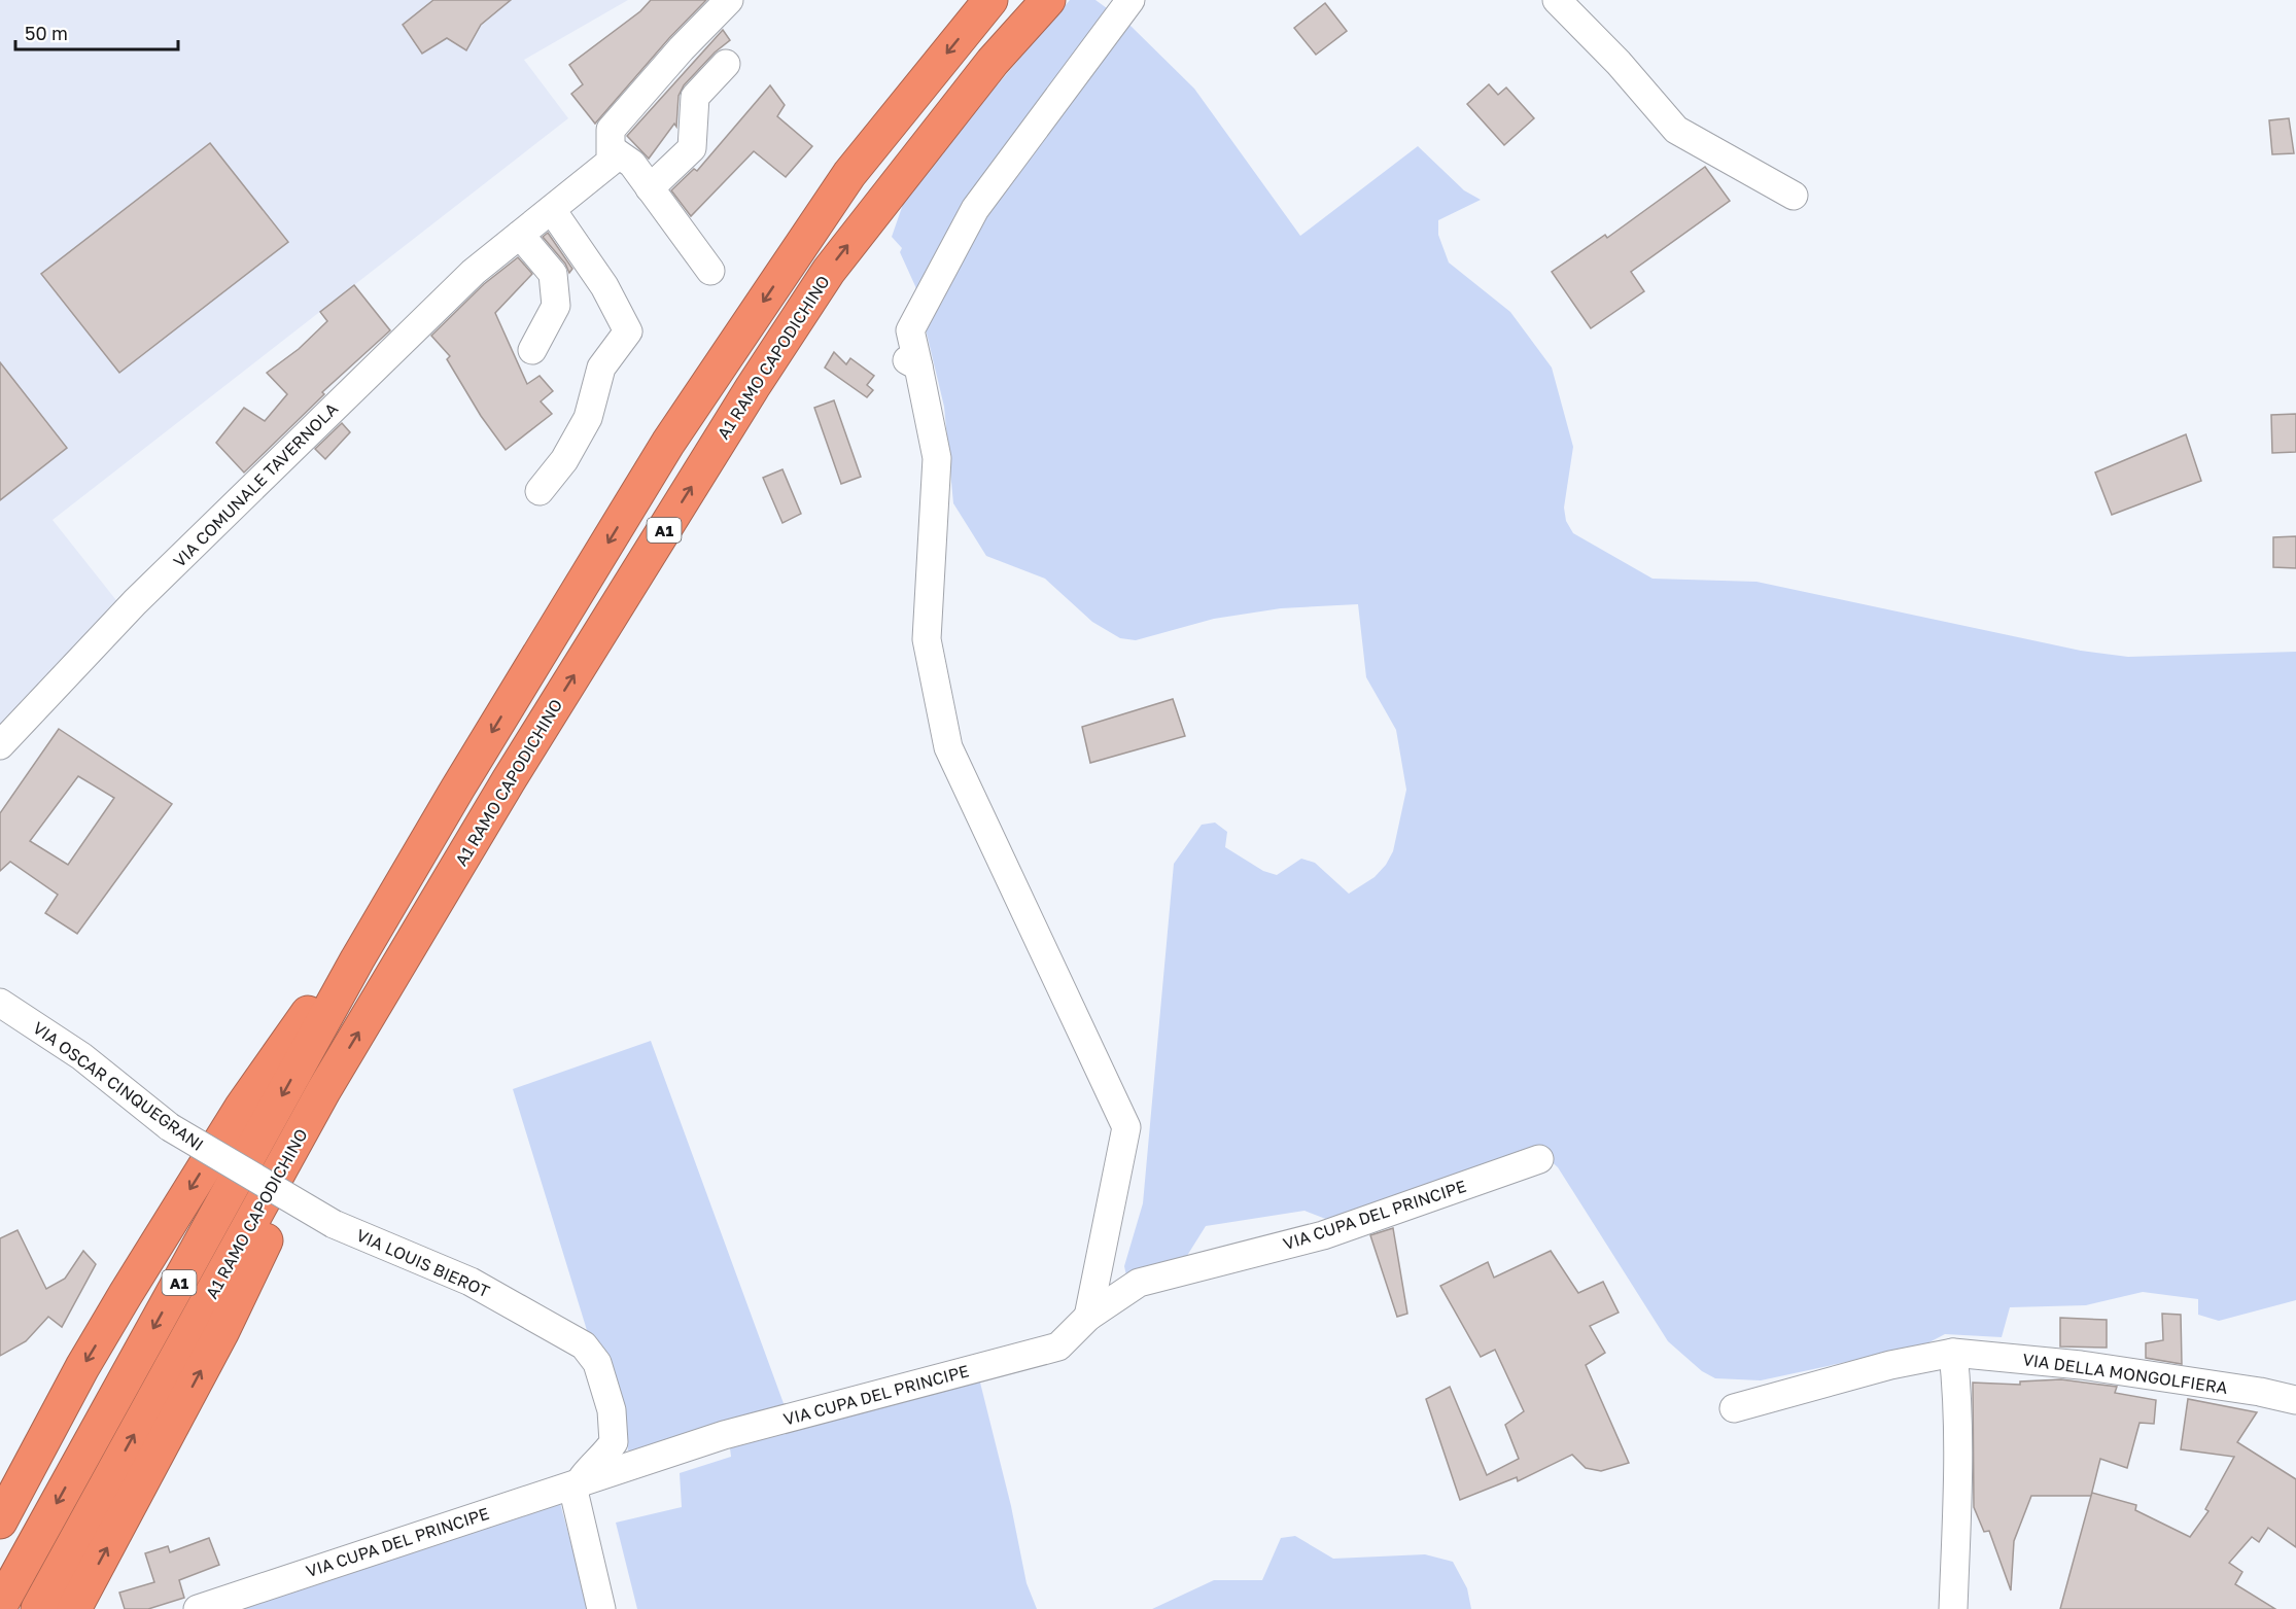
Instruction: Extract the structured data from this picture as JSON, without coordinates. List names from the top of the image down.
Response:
{
  "streets": {
    "highway": ["A1 RAMO CAPODICHINO", "A1"],
    "street": [
      "VIA COMUNALE TAVERNOLA",
      "VIA OSCAR CINQUEGRANI",
      "VIA CUPA DEL PRINCIPE",
      "VIA LOUIS BIEROT",
      "VIA DELLA MONGOLFIERA"
    ]
  },
  "crossings": [
    ["VIA OSCAR CINQUEGRANI", "VIA LOUIS BIEROT"],
    ["VIA CUPA DEL PRINCIPE", "VIA LOUIS BIEROT"]
  ],
  "scale_bar": "50 m"
}
